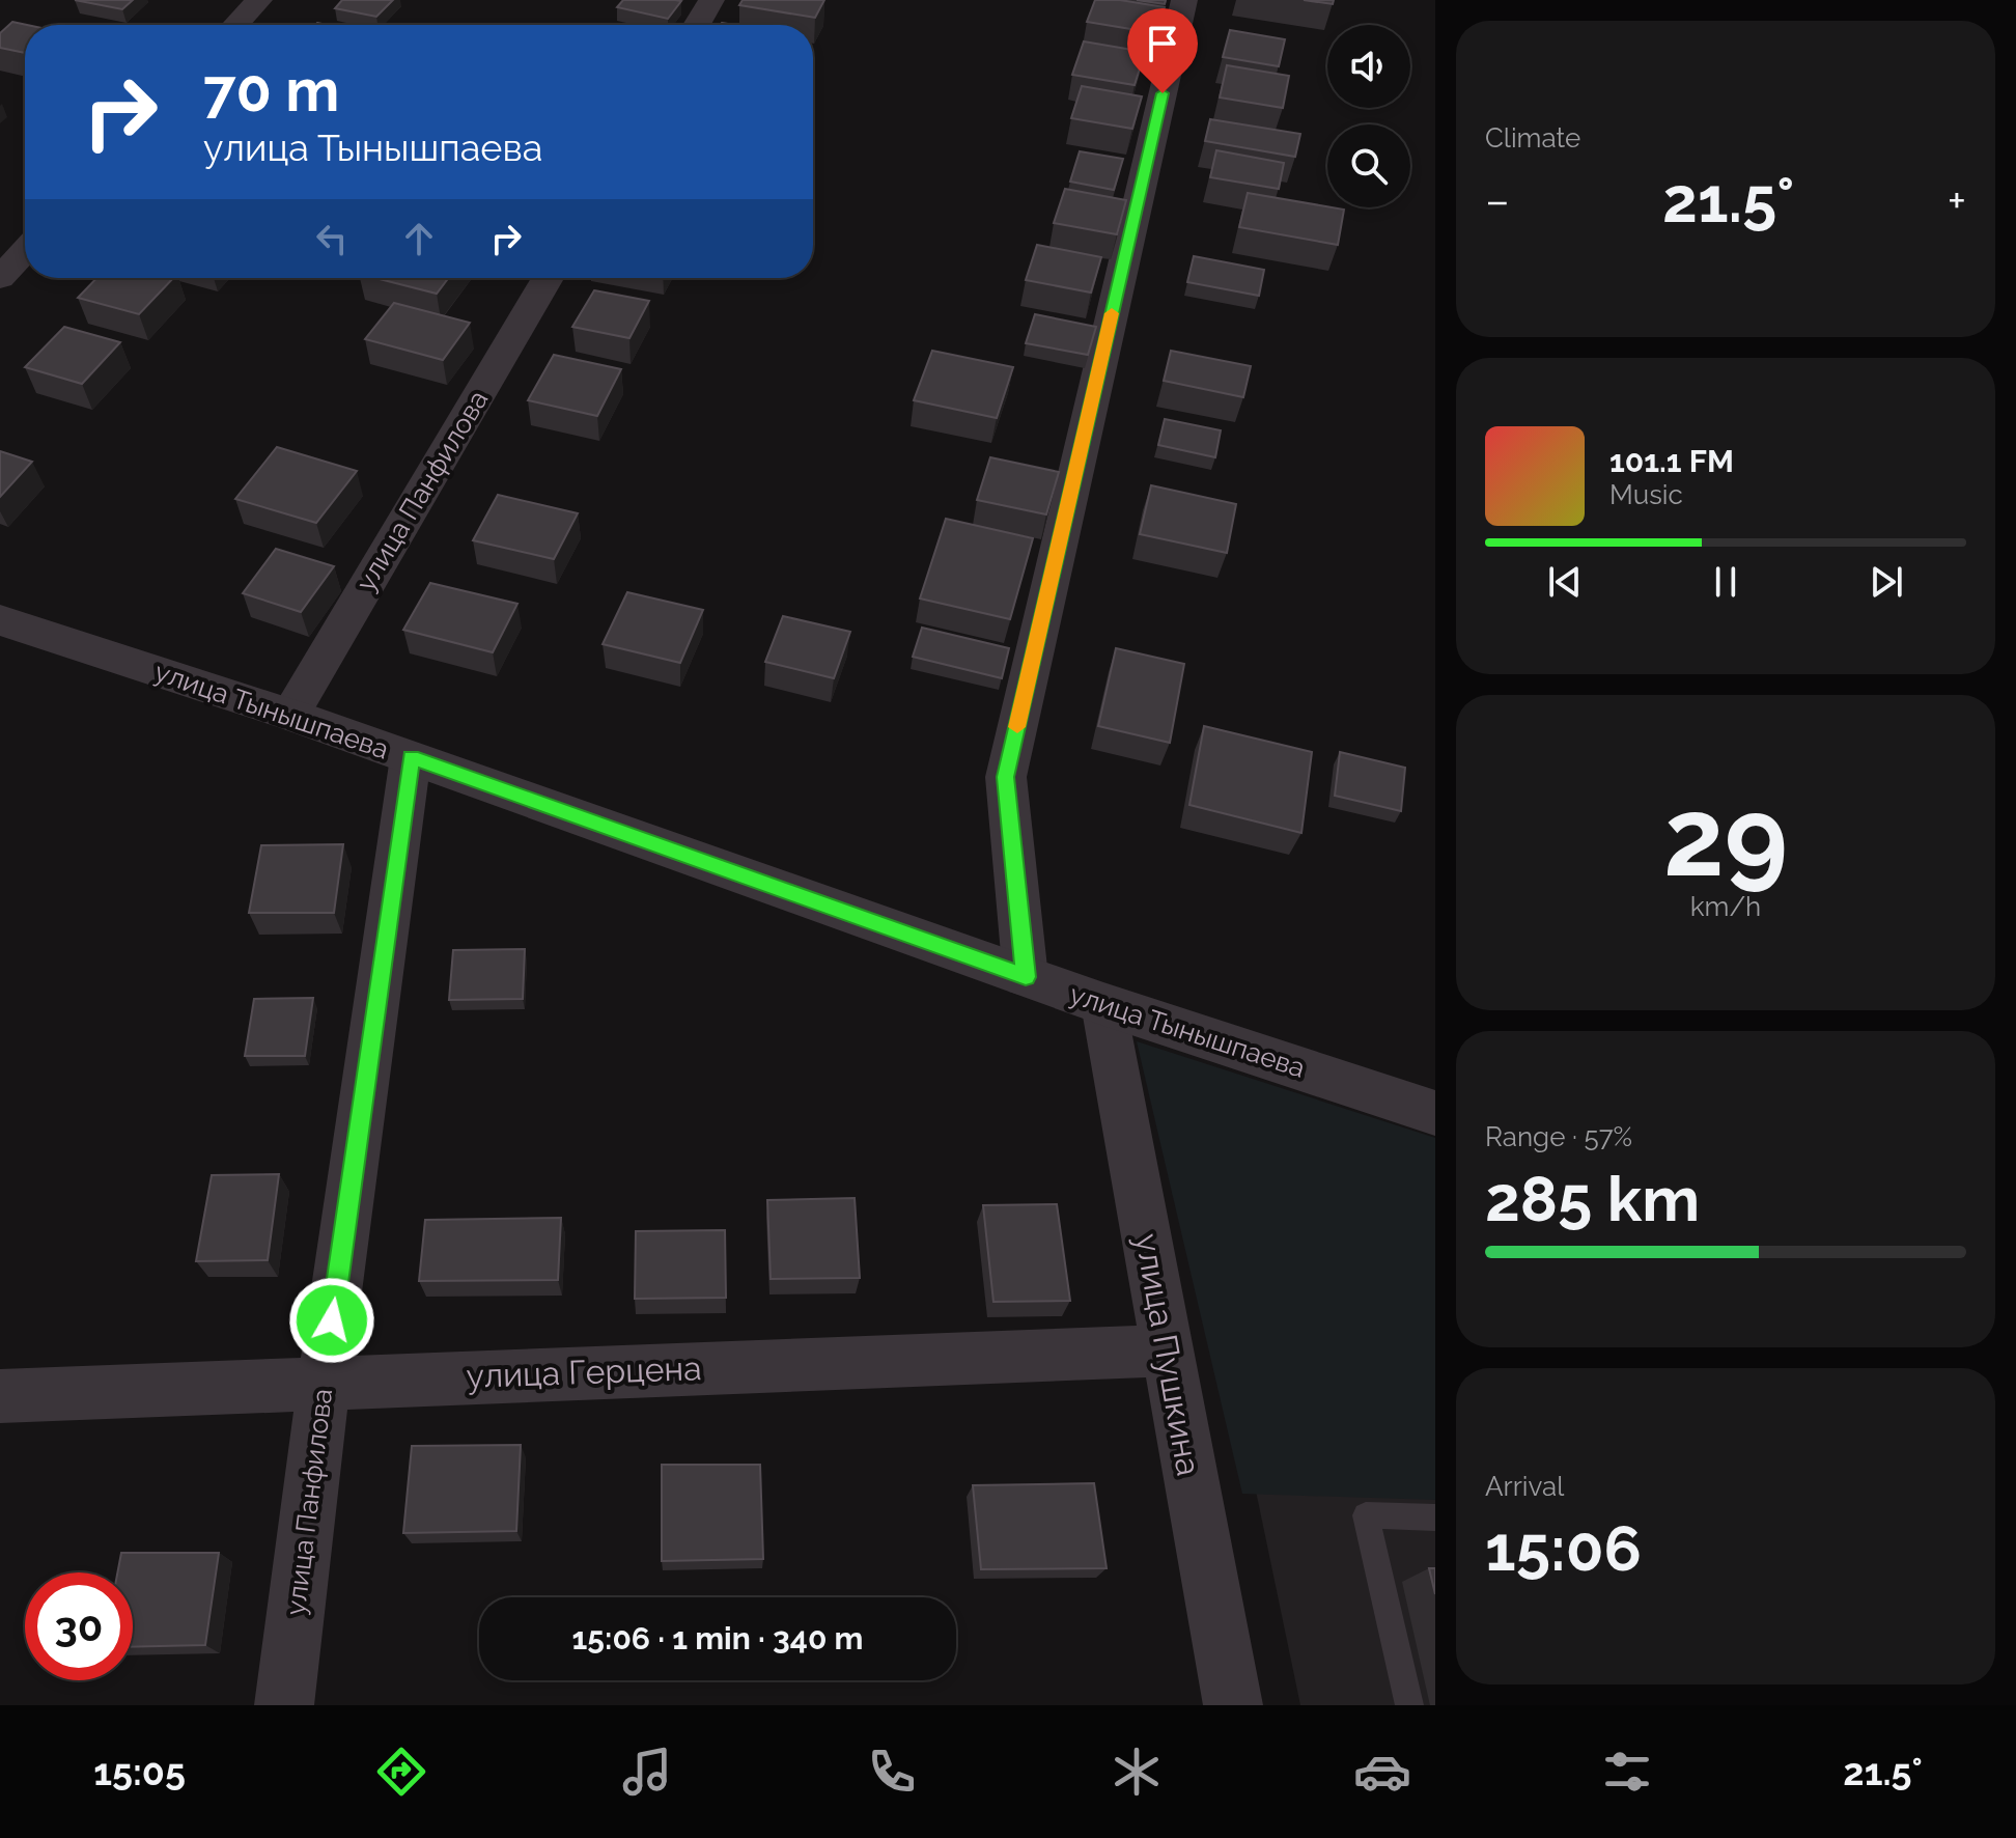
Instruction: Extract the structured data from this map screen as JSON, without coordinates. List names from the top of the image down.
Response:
{
  "streets": {
    "street": [
      "улица Панфилова",
      "улица Тынышпаева",
      "улица Пушкина",
      "улица Герцена"
    ]
  },
  "crossings": [
    ["улица Панфилова", "улица Тынышпаева"],
    ["улица Панфилова", "улица Герцена"],
    ["улица Тынышпаева", "улица Пушкина"],
    ["улица Пушкина", "улица Герцена"]
  ],
  "page": {
    "tile": [
      "Climate",
      ["29", "km/h"],
      ["Range · 57%", "285 km"],
      ["Arrival", "15:06"]
    ],
    "turn": ["70 m", "улица Тынышпаева"],
    "heat": ["−", "21.5°", "+"],
    "song": ["101.1 FM", "Music"],
    "limit": "30",
    "trip": "15:06 · 1 min · 340 m",
    "tabs": ["15:05", "21.5°"]
  }
}
